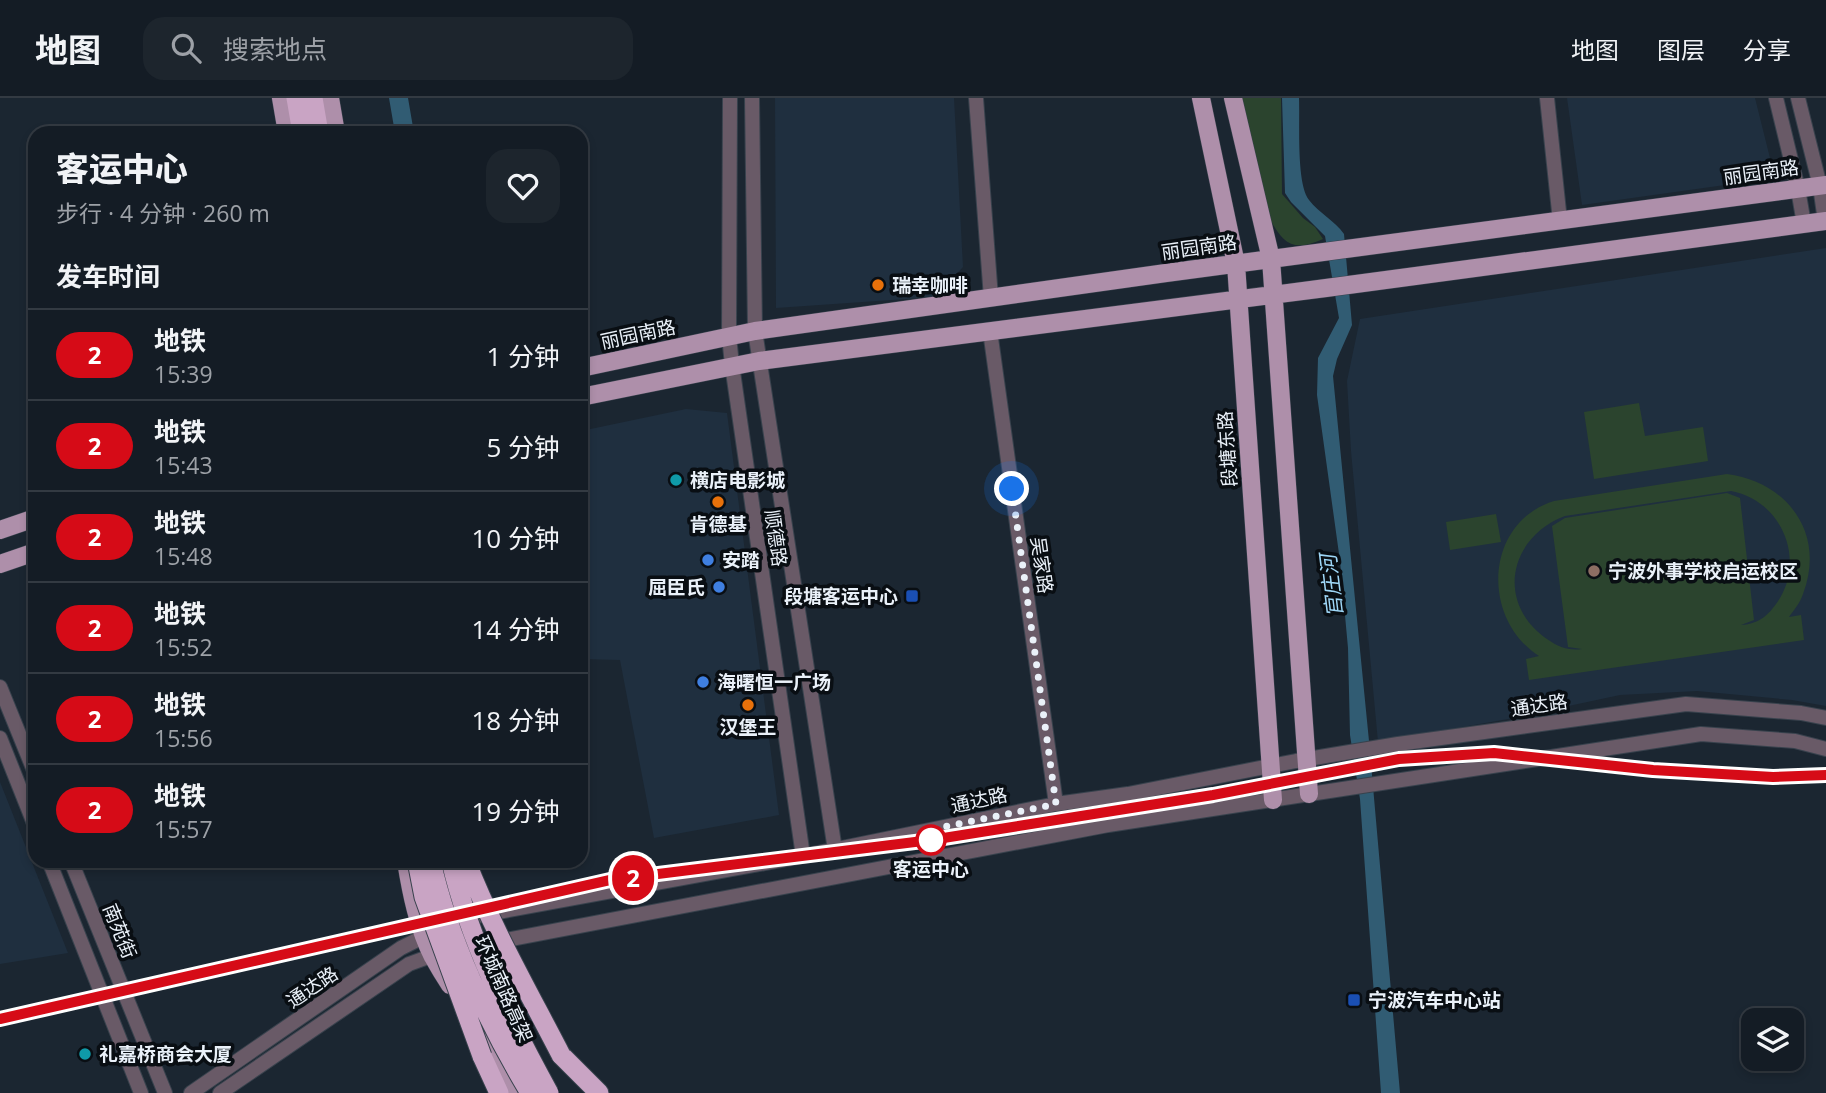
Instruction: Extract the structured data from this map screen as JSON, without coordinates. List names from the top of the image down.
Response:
{
  "streets": {
    "highway": ["环城南路高架"],
    "main road": ["丽园南路", "段塘东路"],
    "street": [
      "顺德路",
      "吴家路",
      "通达路",
      "南苑街"
    ]
  },
  "crossings": [
    ["丽园南路", "段塘东路"],
    ["丽园南路", "顺德路"],
    ["段塘东路", "通达路"],
    ["顺德路", "通达路"],
    ["吴家路", "通达路"]
  ],
  "water": ["官庄河"],
  "places": {
    "other": [
      "瑞幸咖啡",
      "横店电影城",
      "肯德基",
      "安踏",
      "宁波外事学校启运校区",
      "屈臣氏",
      "海曙恒一广场",
      "汉堡王",
      "客运中心",
      "礼嘉桥商会大厦"
    ],
    "transit": ["段塘客运中心", "宁波汽车中心站"]
  },
  "lines": ["metro line 2"],
  "page": {
    "header": "地图",
    "search": "搜索地点",
    "nav": ["地图", "图层", "分享"],
    "on_map": "2",
    "heading": [
      ["客运中心", "步行 · 4 分钟 · 260 m"],
      "发车时间"
    ],
    "list": [
      {
        "mark": "2",
        "name": "地铁",
        "note": "15:39",
        "value": "1 分钟"
      },
      {
        "mark": "2",
        "name": "地铁",
        "note": "15:43",
        "value": "5 分钟"
      },
      {
        "mark": "2",
        "name": "地铁",
        "note": "15:48",
        "value": "10 分钟"
      },
      {
        "mark": "2",
        "name": "地铁",
        "note": "15:52",
        "value": "14 分钟"
      },
      {
        "mark": "2",
        "name": "地铁",
        "note": "15:56",
        "value": "18 分钟"
      },
      {
        "mark": "2",
        "name": "地铁",
        "note": "15:57",
        "value": "19 分钟"
      }
    ]
  }
}
